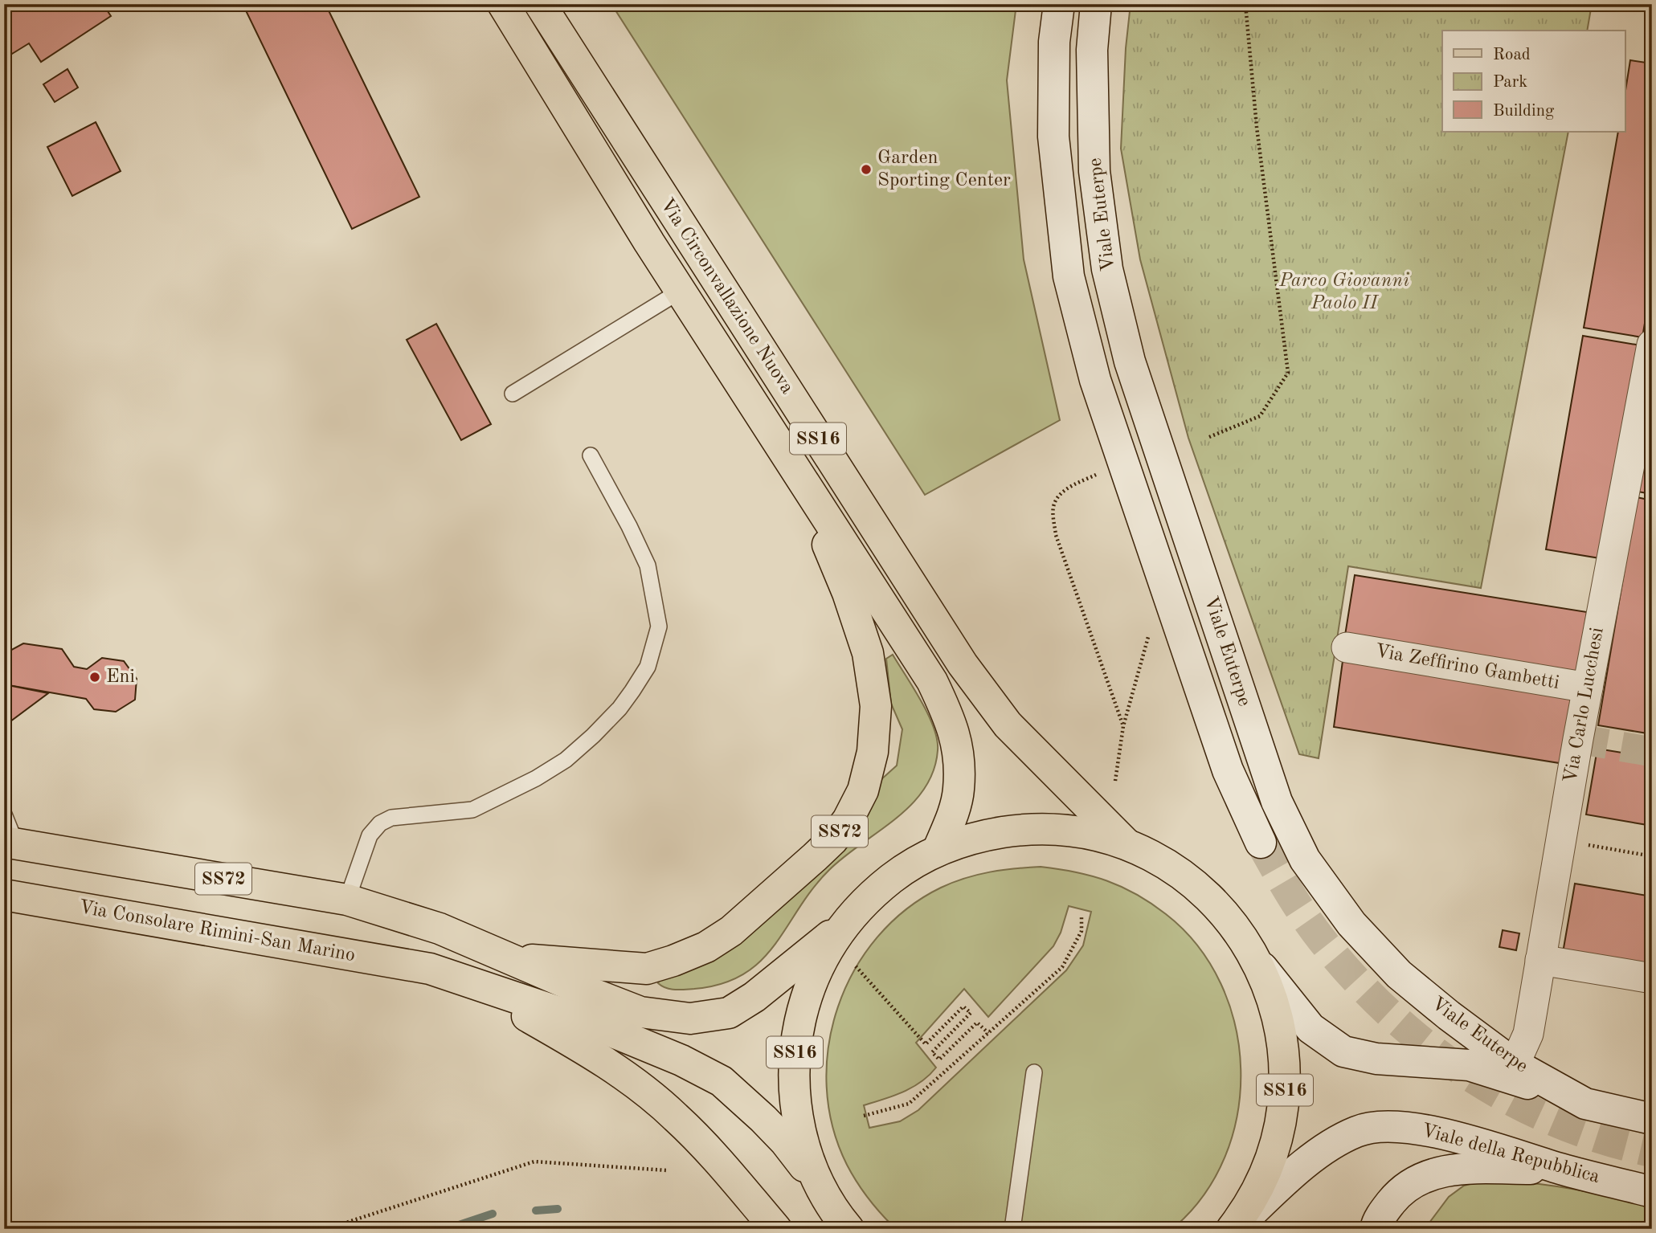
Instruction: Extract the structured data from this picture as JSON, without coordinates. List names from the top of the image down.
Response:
{
  "streets": {
    "main road": [
      "Viale Euterpe",
      "Via Circonvallazione Nuova",
      "SS16",
      "SS72",
      "Via Consolare Rimini-San Marino",
      "Viale della Repubblica"
    ],
    "street": ["Via Zeffirino Gambetti", "Via Carlo Lucchesi"]
  },
  "crossings": [
    ["Viale Euterpe", "Via Carlo Lucchesi"],
    ["Via Circonvallazione Nuova", "SS72"],
    ["Via Circonvallazione Nuova", "Via Consolare Rimini-San Marino"],
    ["Via Circonvallazione Nuova", "Viale della Repubblica"],
    ["Via Zeffirino Gambetti", "Via Carlo Lucchesi"]
  ],
  "parks": ["Parco Giovanni Paolo II"],
  "places": ["Garden Sporting Center", "Eni"],
  "legend": ["Road", "Park", "Building"]
}
